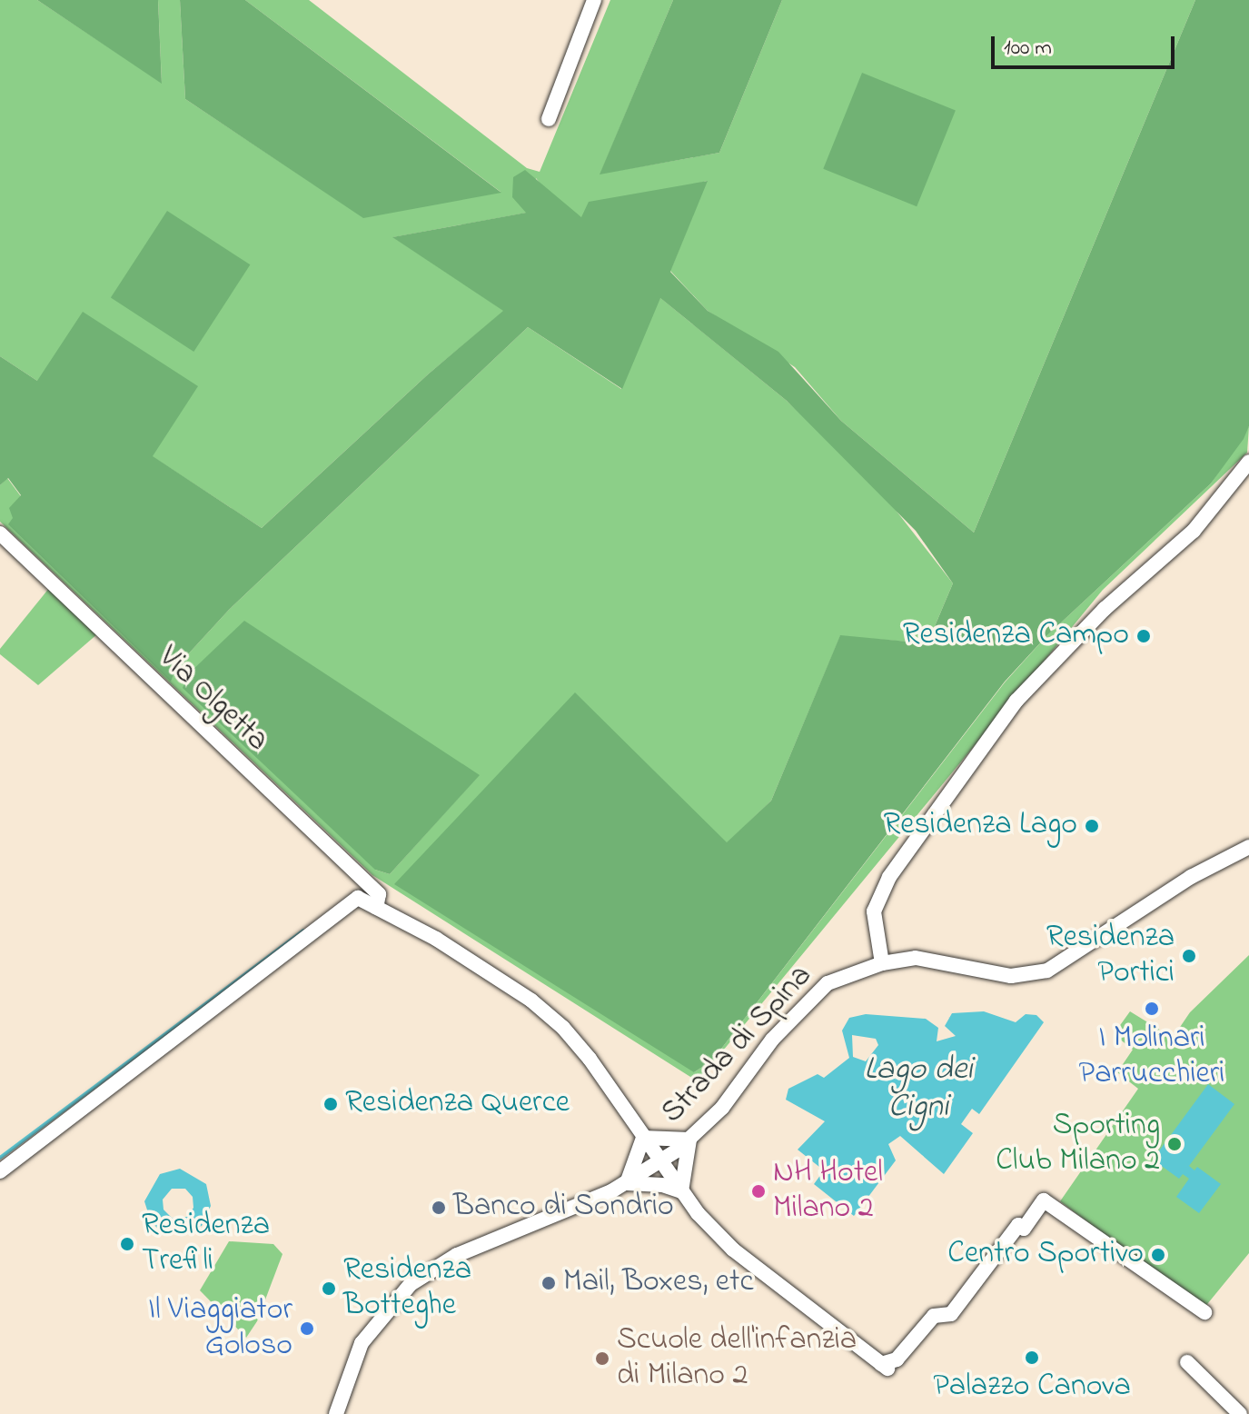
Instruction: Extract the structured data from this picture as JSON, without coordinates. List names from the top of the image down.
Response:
{
  "streets": {
    "street": ["Via Olgetta", "Strada di Spina"]
  },
  "water": ["Lago dei Cigni"],
  "places": [
    "Residenza Campo",
    "Residenza Lago",
    "Residenza Portici",
    "I Molinari Parrucchieri",
    "Residenza Querce",
    "Sporting Club Milano 2",
    "NH Hotel Milano 2",
    "Banco di Sondrio",
    "Residenza Trefili",
    "Centro Sportivo",
    "Mail, Boxes, etc",
    "Residenza Botteghe",
    "Il Viaggiator Goloso",
    "Palazzo Canova",
    "Scuole dell'infanzia di Milano 2"
  ],
  "scale_bar": "100 m"
}
